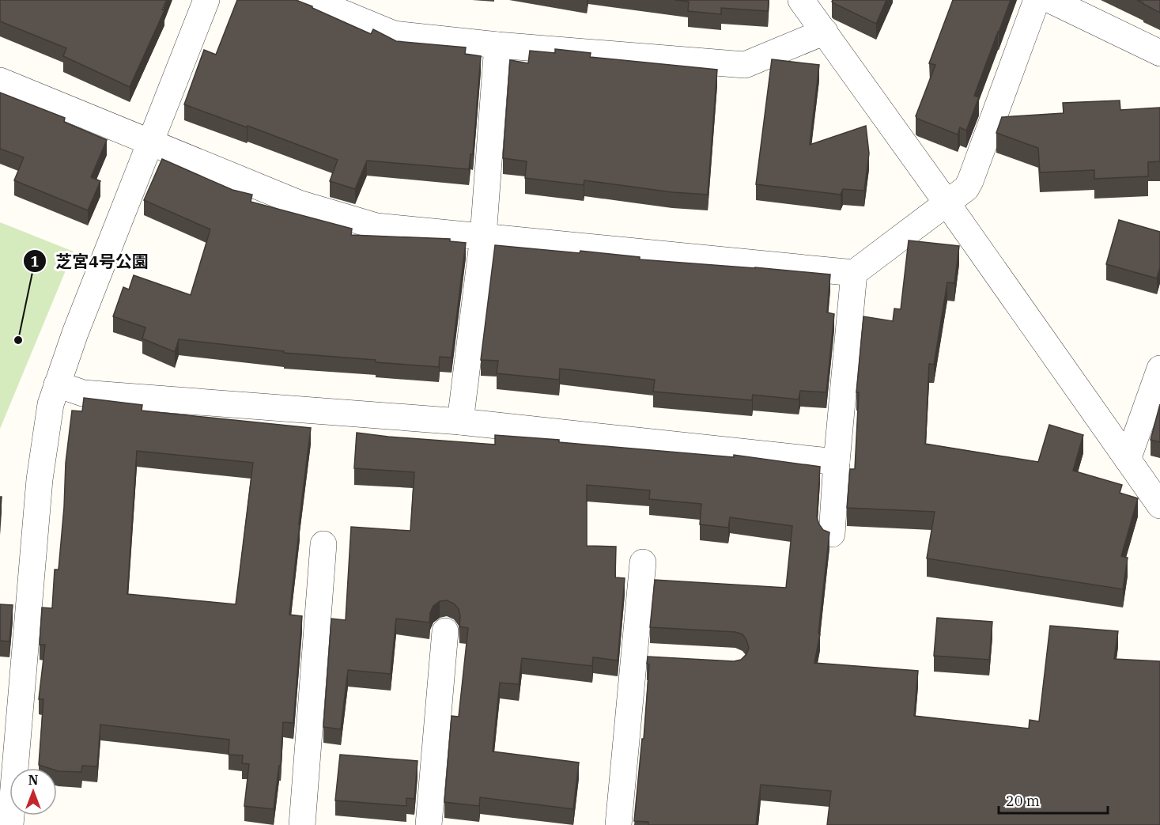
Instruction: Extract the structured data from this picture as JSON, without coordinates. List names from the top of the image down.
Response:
{
  "places": ["芝宮4号公園"],
  "scale_bar": "20 m",
  "north": "top"
}
